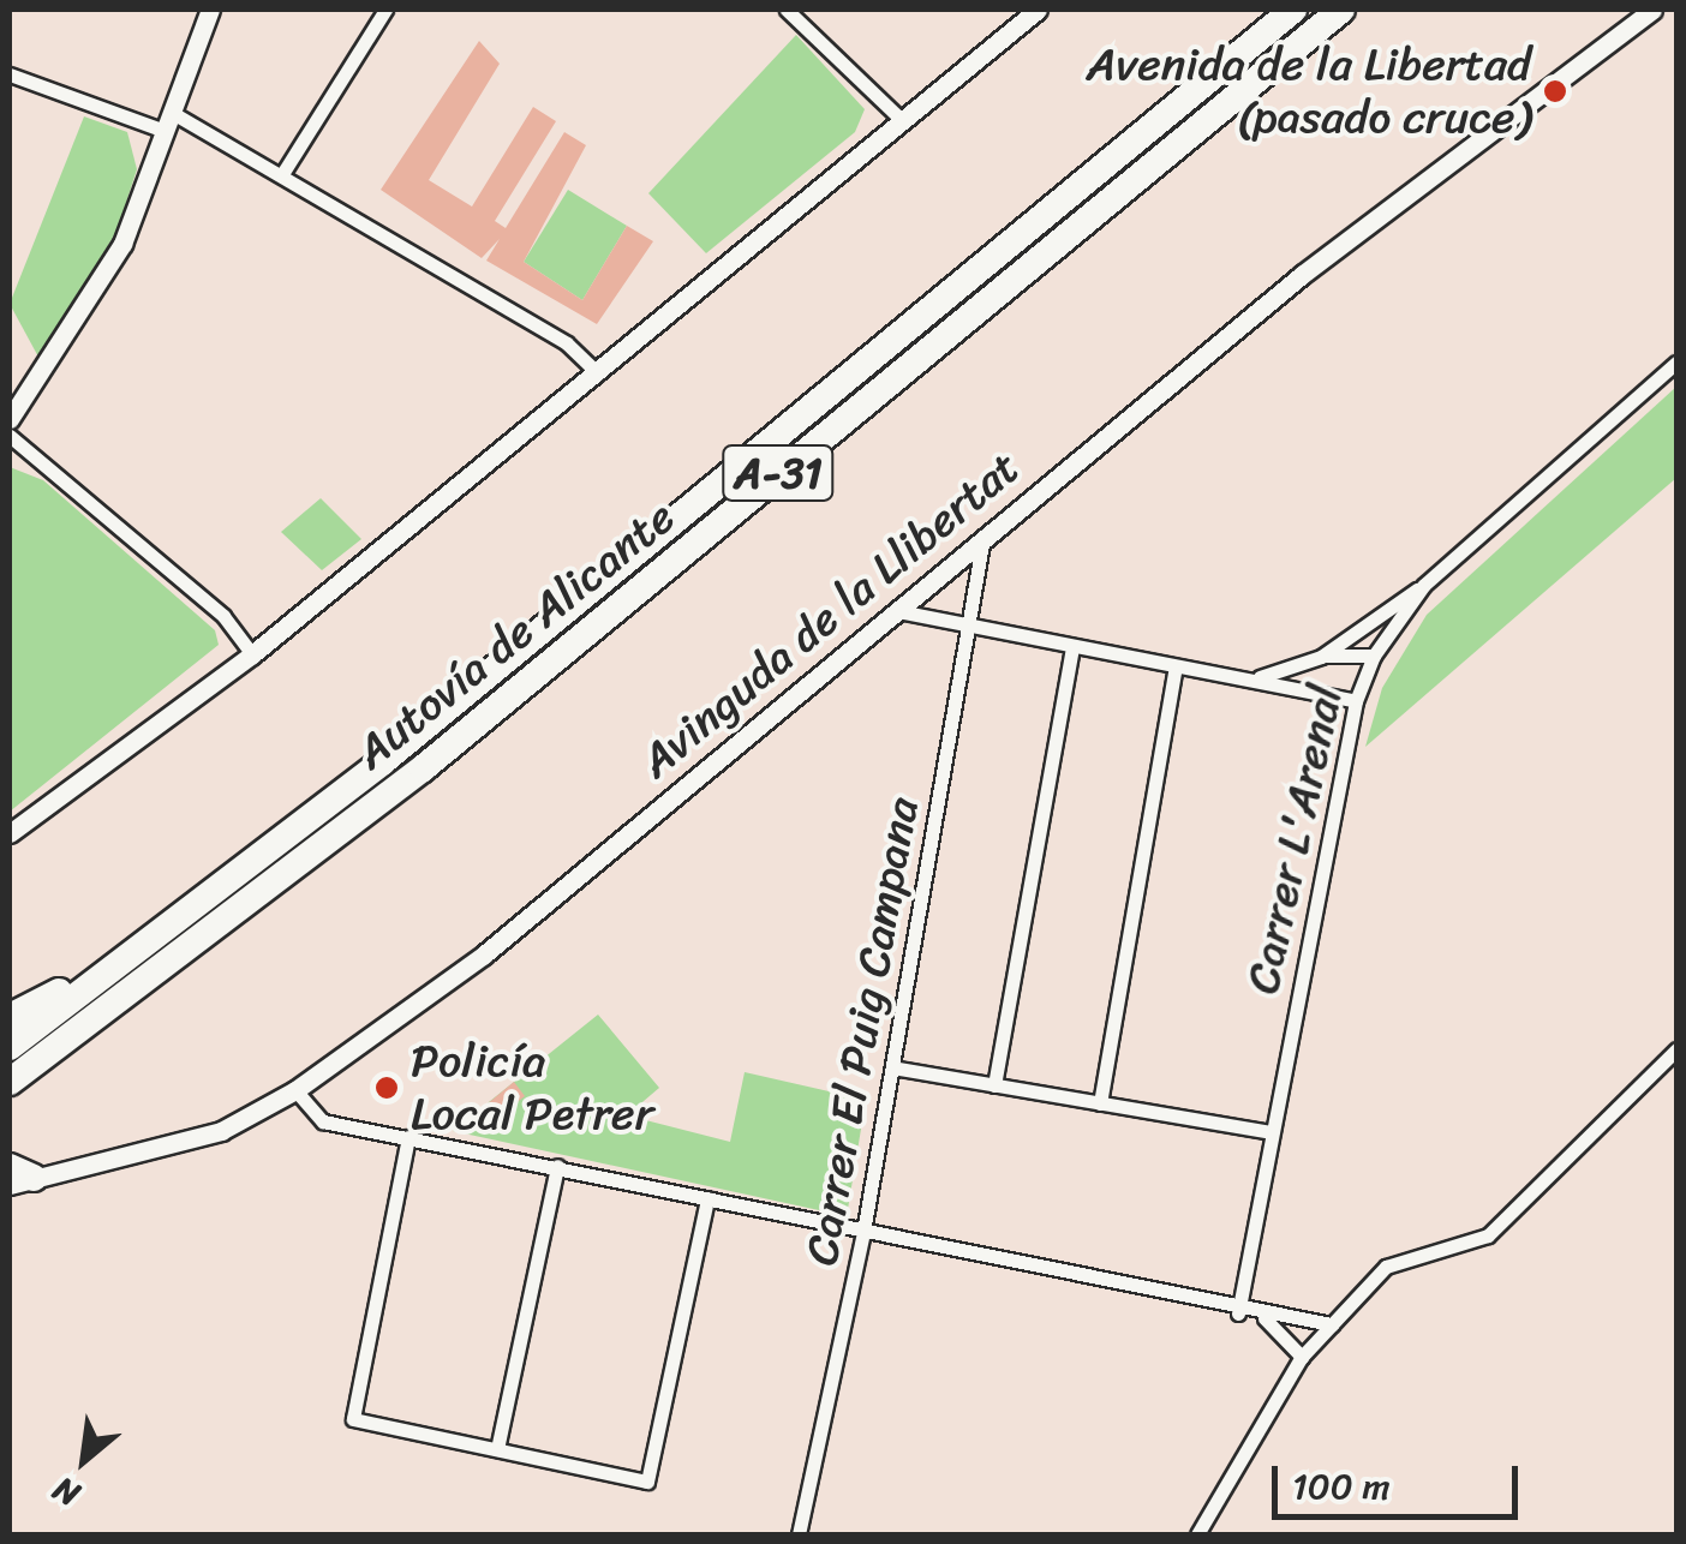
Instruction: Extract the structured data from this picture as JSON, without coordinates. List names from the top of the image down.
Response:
{
  "streets": {
    "highway": ["A-31", "Autovía de Alicante"],
    "street": ["Avinguda de la Llibertat", "Carrer L'Arenal", "Carrer El Puig Campana"]
  },
  "crossings": [
    ["Avinguda de la Llibertat", "Carrer El Puig Campana"]
  ],
  "places": ["Avenida de la Libertad (pasado cruce)", "Policía Local Petrer"],
  "scale_bar": "100 m",
  "north": "bottom left"
}
